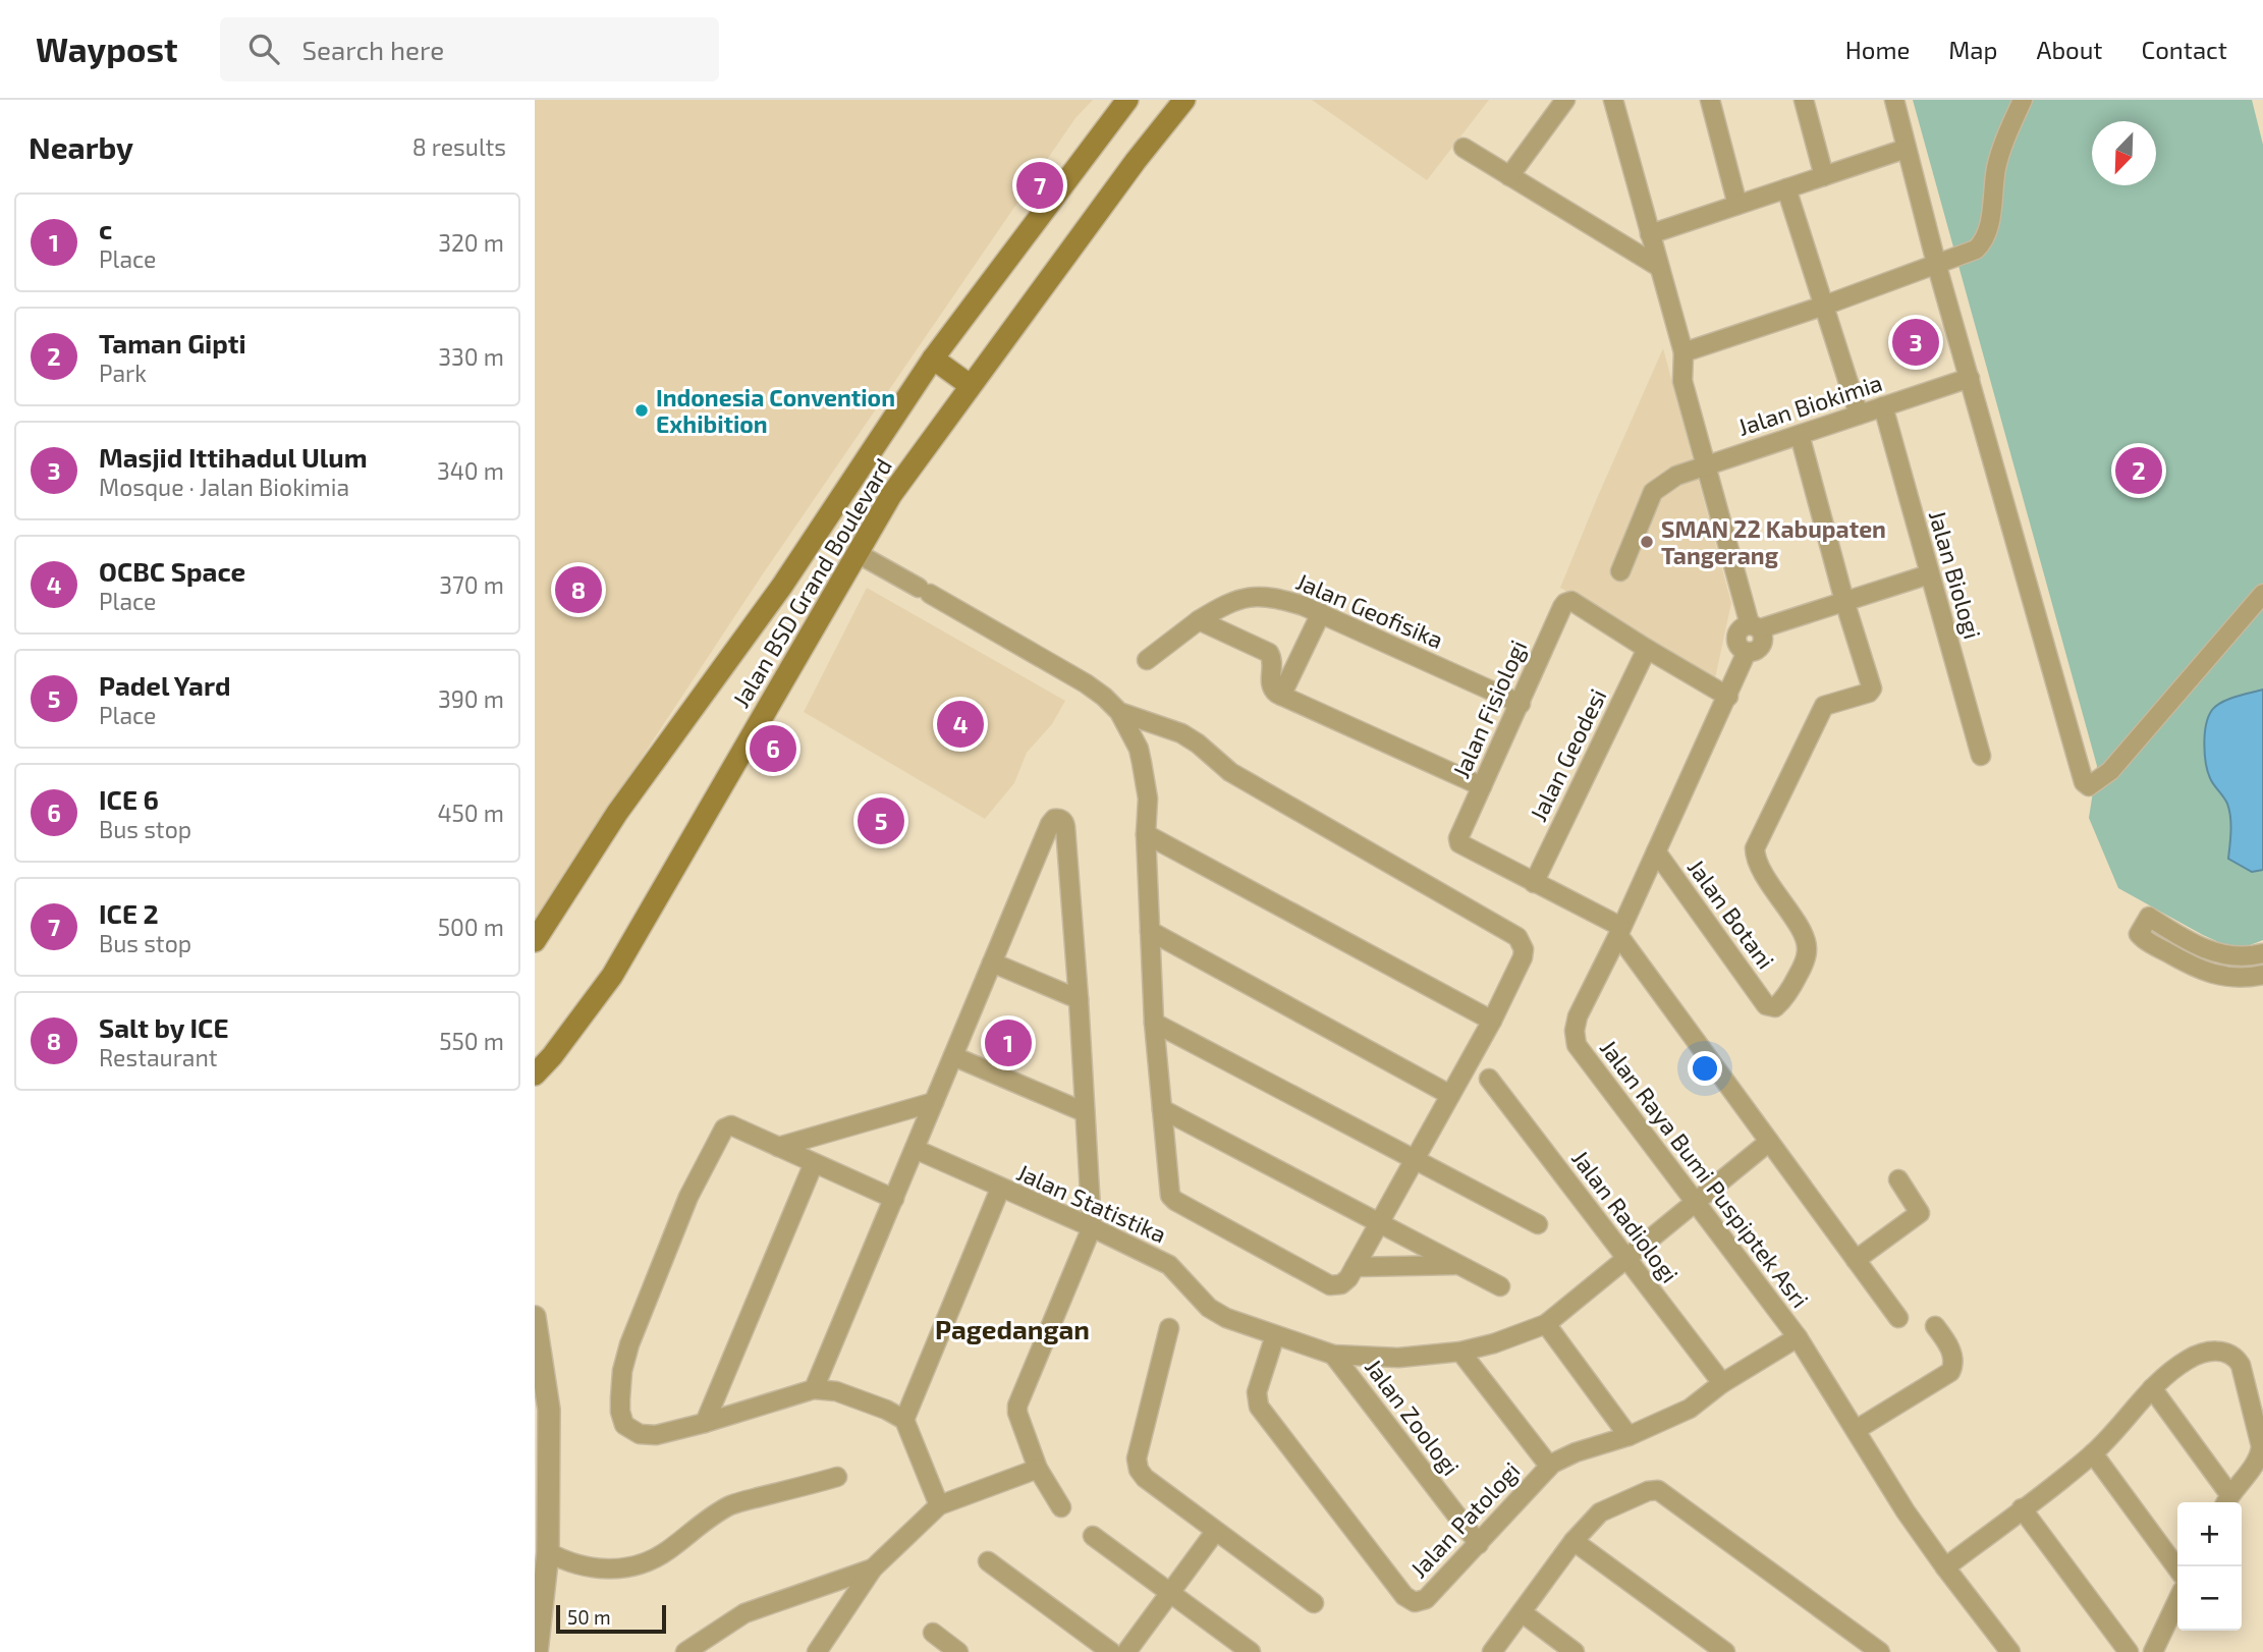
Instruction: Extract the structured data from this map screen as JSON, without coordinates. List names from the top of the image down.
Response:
{
  "streets": {
    "main road": ["Jalan BSD Grand Boulevard"],
    "street": [
      "Jalan Biokimia",
      "Jalan Biologi",
      "Jalan Geofisika",
      "Jalan Fisiologi",
      "Jalan Geodesi",
      "Jalan Botani",
      "Jalan Raya Bumi Puspiptek Asri",
      "Jalan Statistika",
      "Jalan Radiologi",
      "Jalan Zoologi",
      "Jalan Patologi"
    ]
  },
  "crossings": [
    ["Jalan Biokimia", "Jalan Biologi"],
    ["Jalan Geofisika", "Jalan Fisiologi"],
    ["Jalan Fisiologi", "Jalan Geodesi"],
    ["Jalan Fisiologi", "Jalan Raya Bumi Puspiptek Asri"],
    ["Jalan Botani", "Jalan Raya Bumi Puspiptek Asri"],
    ["Jalan Raya Bumi Puspiptek Asri", "Jalan Statistika"],
    ["Jalan Raya Bumi Puspiptek Asri", "Jalan Patologi"],
    ["Jalan Statistika", "Jalan Radiologi"],
    ["Jalan Statistika", "Jalan Zoologi"],
    ["Jalan Statistika", "Jalan Patologi"],
    ["Jalan Radiologi", "Jalan Patologi"],
    ["Jalan Zoologi", "Jalan Patologi"]
  ],
  "districts": ["Pagedangan"],
  "places": ["Indonesia Convention Exhibition", "SMAN 22 Kabupaten Tangerang"],
  "scale_bar": "50 m",
  "north": "bottom left",
  "page": {
    "header": "Waypost",
    "search": "Search here",
    "nav": [
      "Home",
      "Map",
      "About",
      "Contact"
    ],
    "heading": ["Nearby", "8 results"],
    "pins": [
      "7",
      "3",
      "2",
      "8",
      "4",
      "6",
      "5",
      "1"
    ],
    "list": [
      {
        "mark": "1",
        "name": "c",
        "note": "Place",
        "value": "320 m"
      },
      {
        "mark": "2",
        "name": "Taman Gipti",
        "note": "Park",
        "value": "330 m"
      },
      {
        "mark": "3",
        "name": "Masjid Ittihadul Ulum",
        "note": "Mosque · Jalan Biokimia",
        "value": "340 m"
      },
      {
        "mark": "4",
        "name": "OCBC Space",
        "note": "Place",
        "value": "370 m"
      },
      {
        "mark": "5",
        "name": "Padel Yard",
        "note": "Place",
        "value": "390 m"
      },
      {
        "mark": "6",
        "name": "ICE 6",
        "note": "Bus stop",
        "value": "450 m"
      },
      {
        "mark": "7",
        "name": "ICE 2",
        "note": "Bus stop",
        "value": "500 m"
      },
      {
        "mark": "8",
        "name": "Salt by ICE",
        "note": "Restaurant",
        "value": "550 m"
      }
    ],
    "map_buttons": ["+", "−"],
    "scale": "50 m"
  }
}
